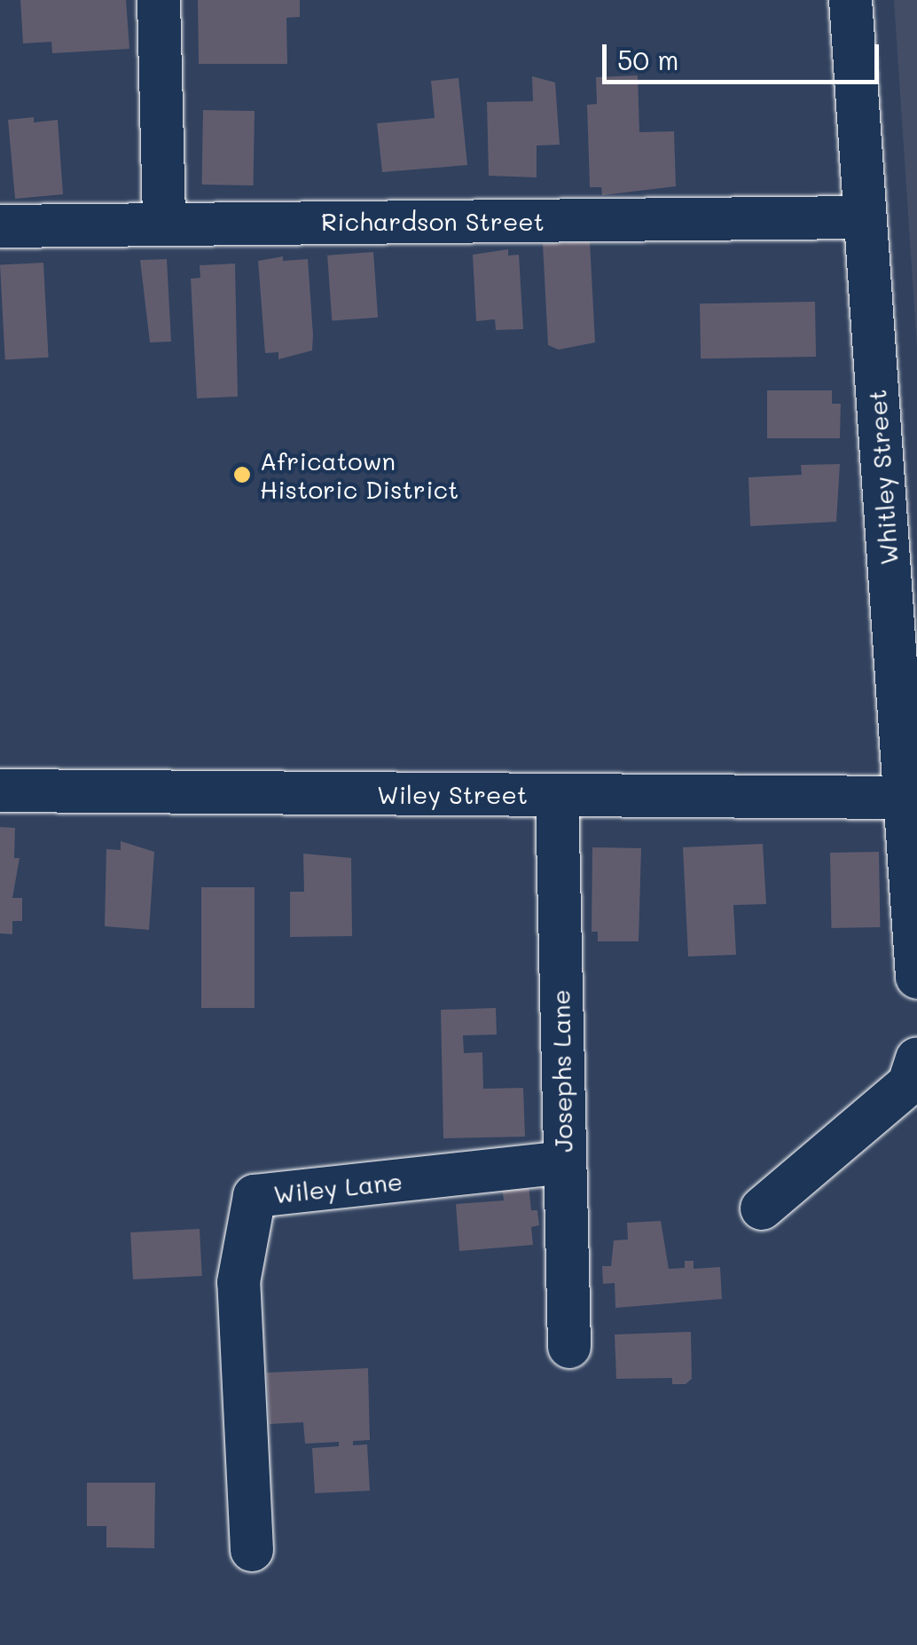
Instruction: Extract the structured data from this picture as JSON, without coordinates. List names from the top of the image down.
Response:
{
  "streets": {
    "street": [
      "Richardson Street",
      "Whitley Street",
      "Wiley Street",
      "Josephs Lane",
      "Wiley Lane"
    ]
  },
  "crossings": [
    ["Richardson Street", "Whitley Street"],
    ["Whitley Street", "Wiley Street"],
    ["Wiley Street", "Josephs Lane"],
    ["Josephs Lane", "Wiley Lane"]
  ],
  "places": ["Africatown Historic District"],
  "scale_bar": "50 m"
}
